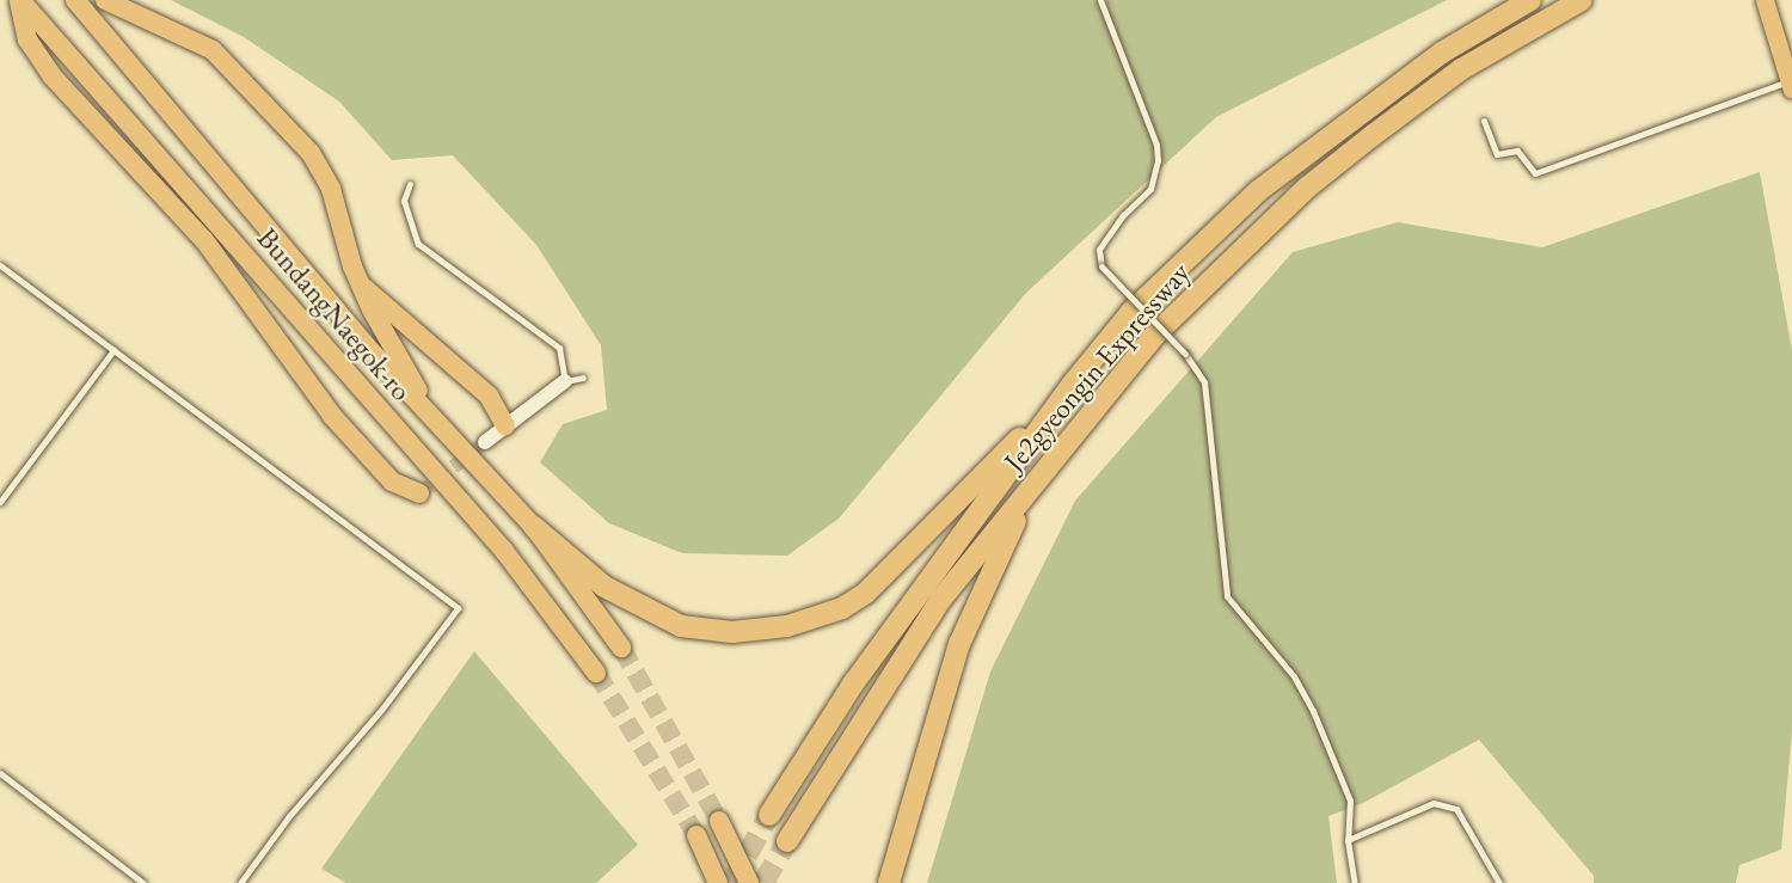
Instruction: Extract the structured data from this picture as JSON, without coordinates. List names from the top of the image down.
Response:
{
  "streets": {
    "highway": ["BundangNaegok-ro", "Je2gyeongin Expressway"]
  }
}
